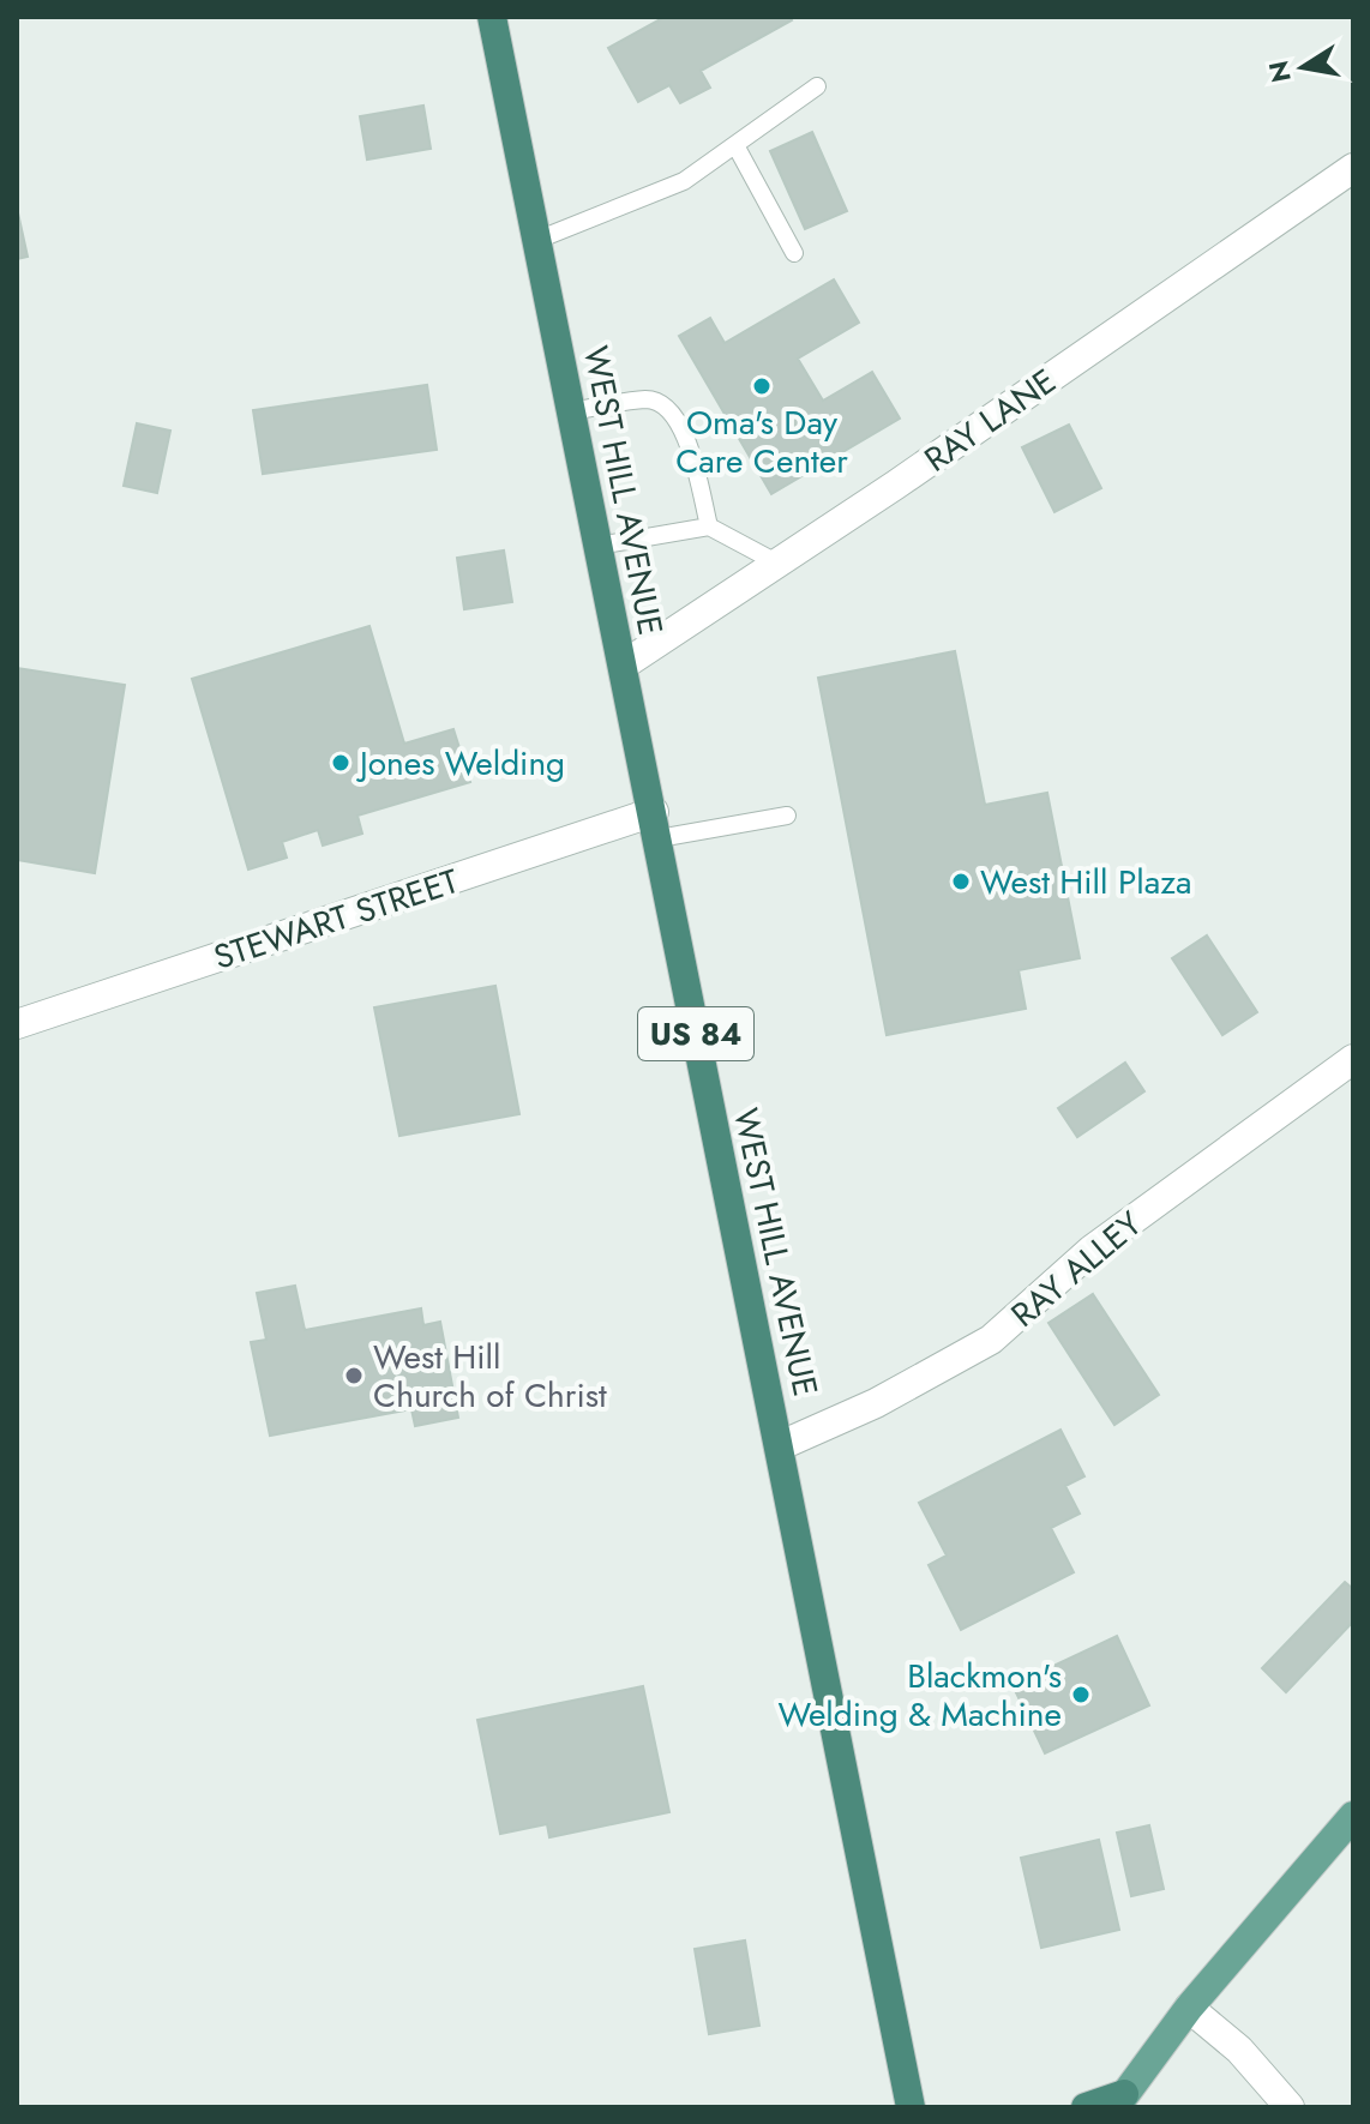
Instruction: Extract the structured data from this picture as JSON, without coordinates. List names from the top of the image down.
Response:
{
  "streets": {
    "highway": ["WEST HILL AVENUE", "US 84"],
    "street": ["RAY LANE", "STEWART STREET", "RAY ALLEY"]
  },
  "crossings": [
    ["RAY LANE", "WEST HILL AVENUE"],
    ["WEST HILL AVENUE", "STEWART STREET"],
    ["WEST HILL AVENUE", "RAY ALLEY"]
  ],
  "places": [
    "Oma's Day Care Center",
    "Jones Welding",
    "West Hill Plaza",
    "West Hill Church of Christ",
    "Blackmon's Welding & Machine"
  ],
  "north": "left"
}
